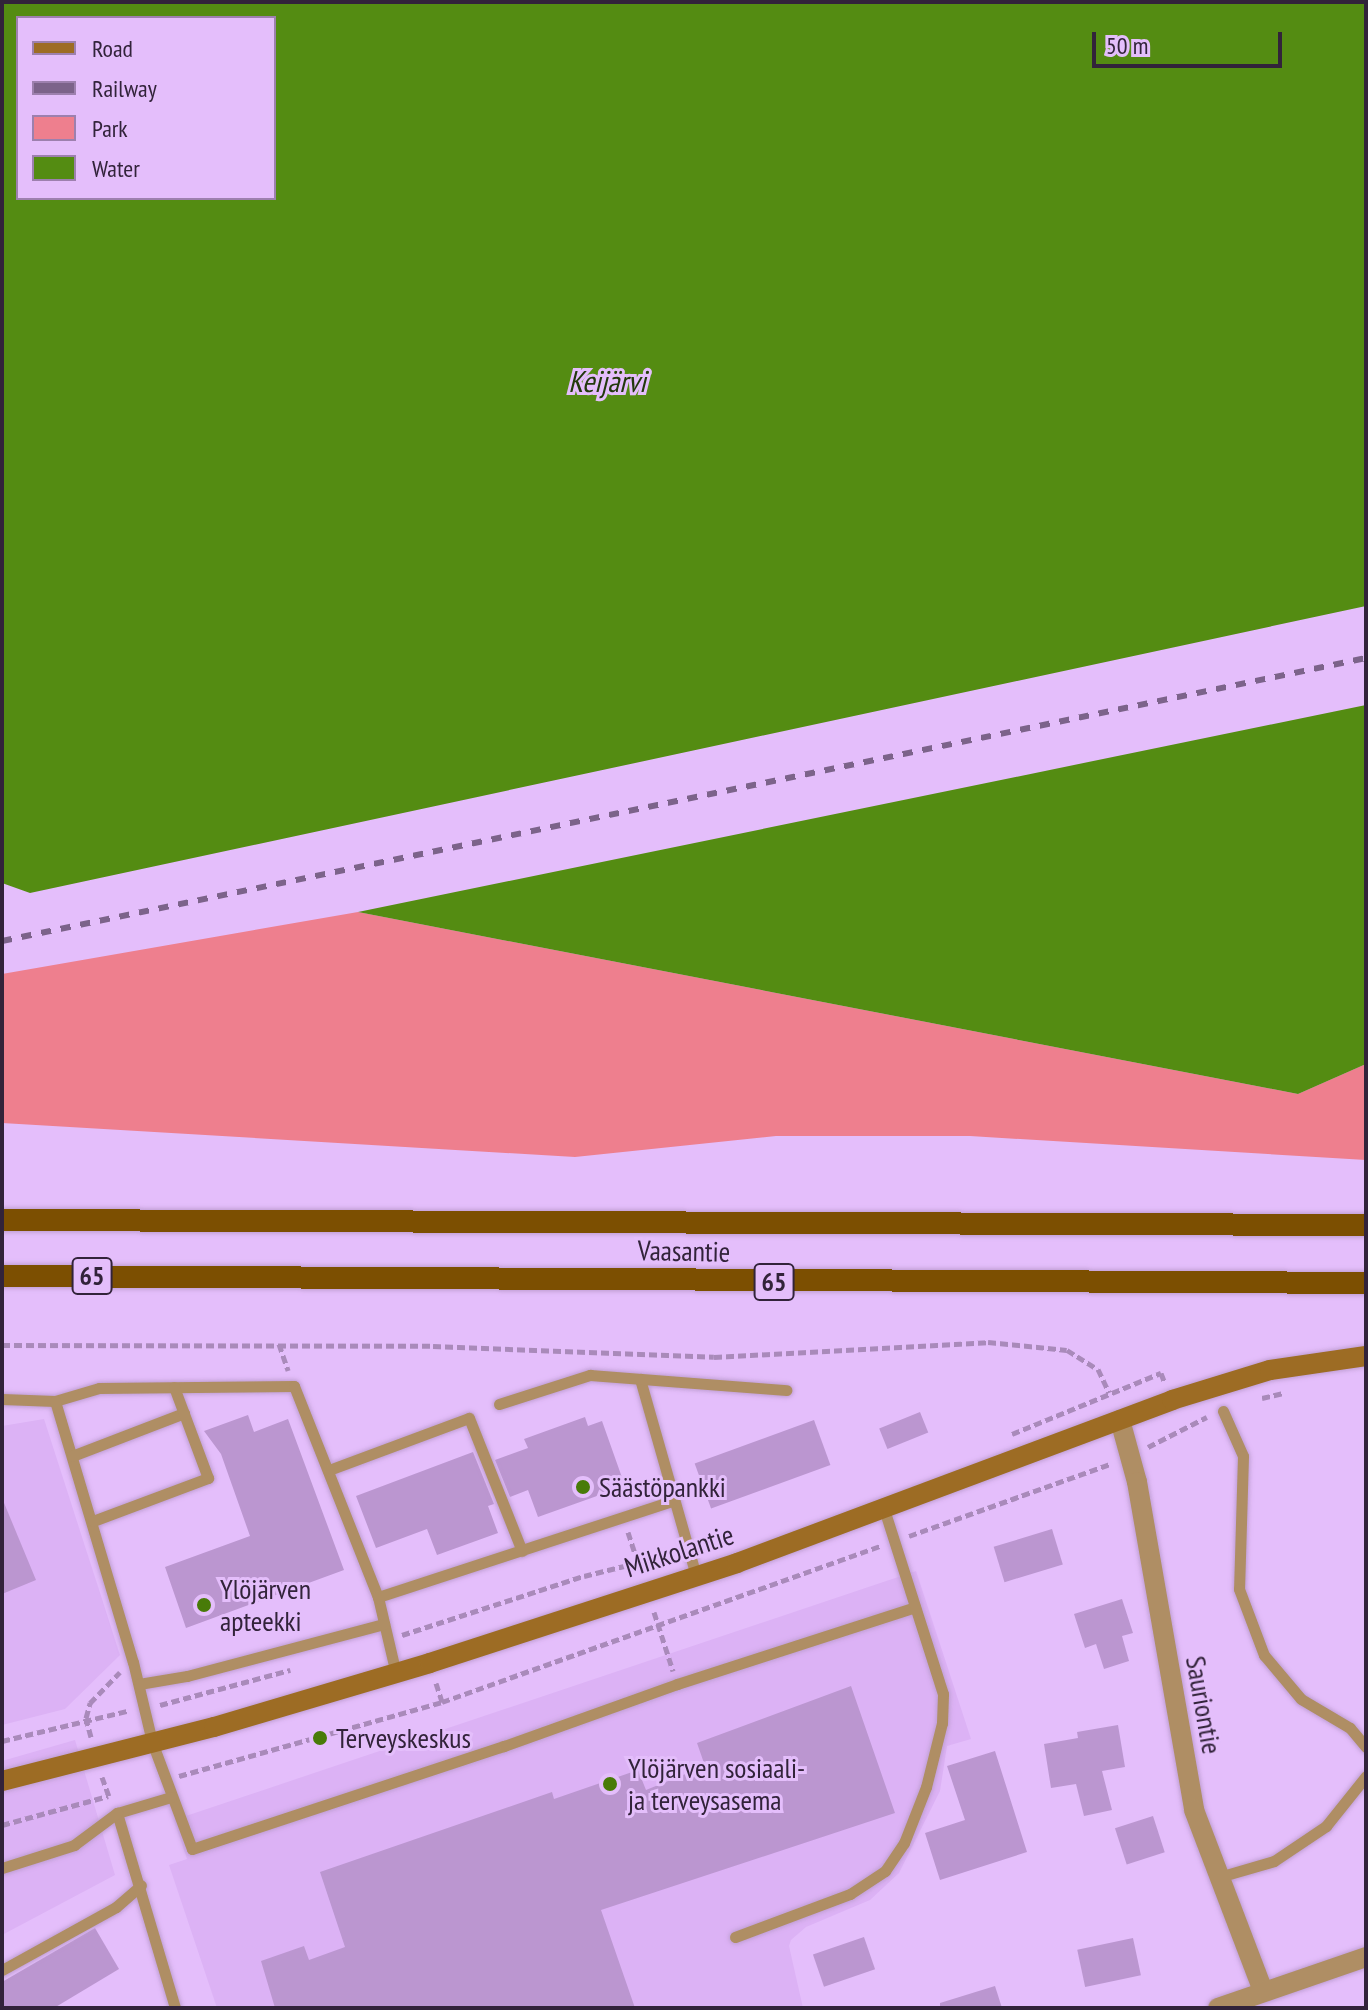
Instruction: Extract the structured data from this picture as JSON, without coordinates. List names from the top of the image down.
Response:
{
  "streets": {
    "highway": ["Vaasantie", "65"],
    "main road": ["Mikkolantie"],
    "street": ["Sauriontie"]
  },
  "crossings": [
    ["Mikkolantie", "Sauriontie"]
  ],
  "water": ["Keijärvi"],
  "places": [
    "Säästöpankki",
    "Ylöjärven apteekki",
    "Terveyskeskus",
    "Ylöjärven sosiaali- ja terveysasema"
  ],
  "legend": [
    "Road",
    "Railway",
    "Park",
    "Water"
  ],
  "scale_bar": "50 m"
}
